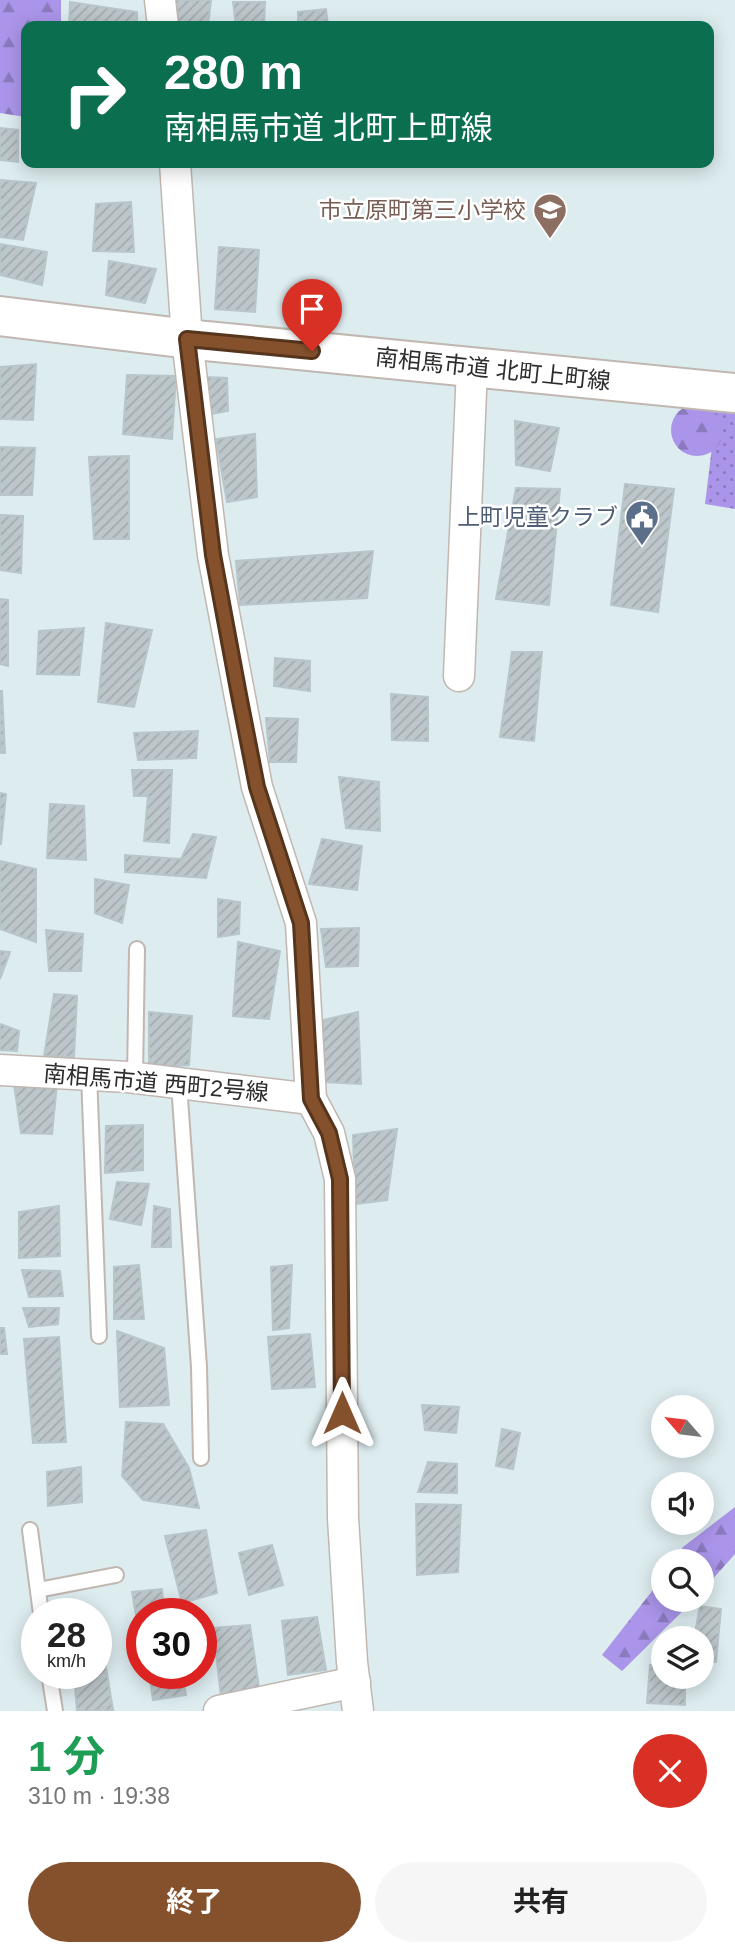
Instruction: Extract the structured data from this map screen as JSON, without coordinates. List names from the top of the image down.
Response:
{
  "streets": {
    "street": ["南相馬市道 北町上町線", "南相馬市道 西町2号線"]
  },
  "places": {
    "school or university": ["市立原町第三小学校"],
    "public building": ["上町児童クラブ"]
  },
  "north": "top left",
  "page": {
    "turn": ["280 m", "南相馬市道 北町上町線"],
    "speed": "28 km/h",
    "limit": "30",
    "heading": ["1 分", "310 m · 19:38"],
    "buttons": ["終了", "共有"]
  }
}
